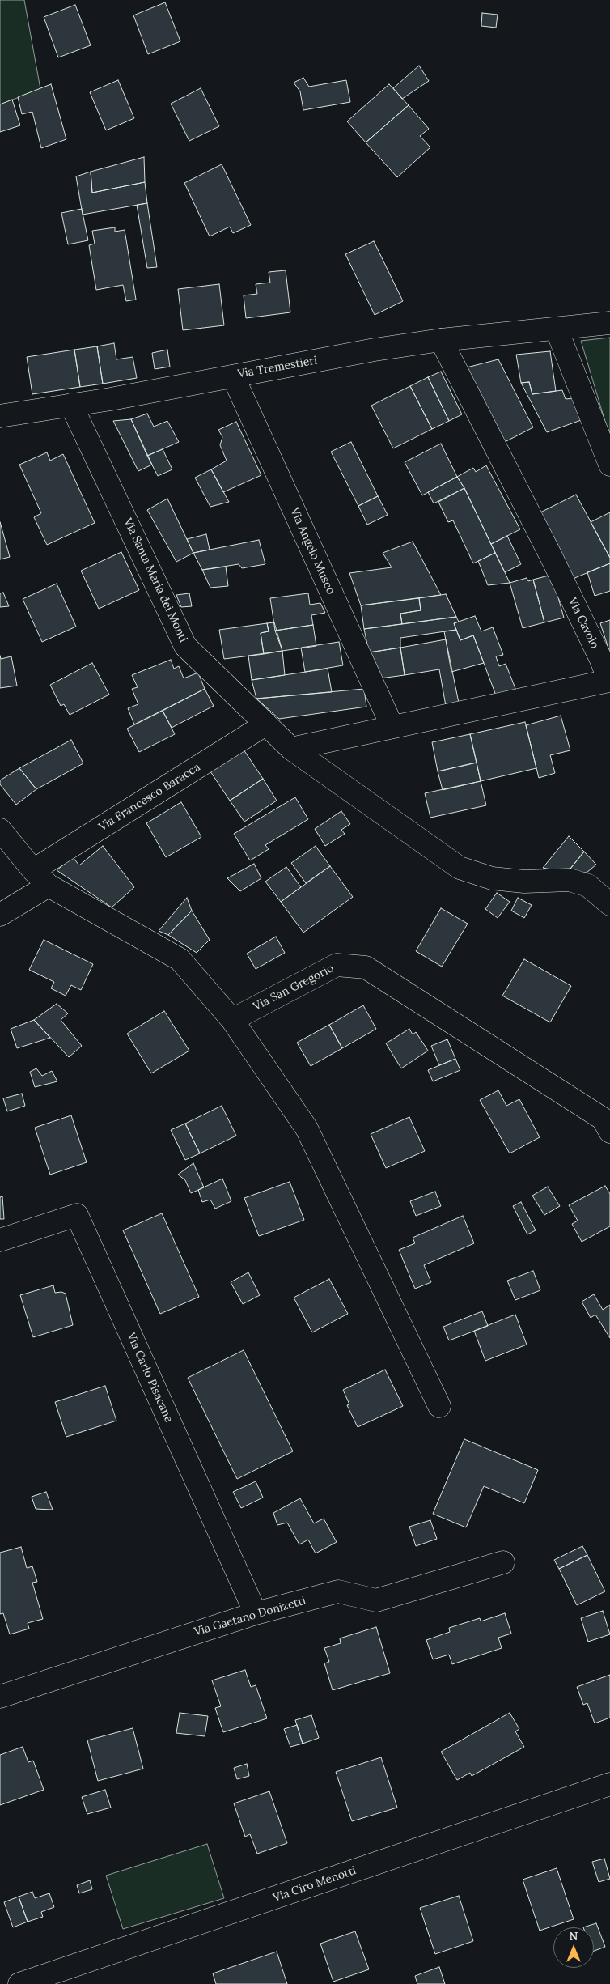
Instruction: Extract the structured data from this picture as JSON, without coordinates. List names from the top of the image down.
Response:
{
  "streets": {
    "street": [
      "Via Tremestieri",
      "Via Angelo Musco",
      "Via Santa Maria dei Monti",
      "Via Cavolo",
      "Via Francesco Baracca",
      "Via San Gregorio",
      "Via Carlo Pisacane",
      "Via Gaetano Donizetti",
      "Via Ciro Menotti"
    ]
  },
  "crossings": [
    ["Via Tremestieri", "Via Angelo Musco"],
    ["Via Tremestieri", "Via Santa Maria dei Monti"],
    ["Via Tremestieri", "Via Cavolo"],
    ["Via Angelo Musco", "Via Cavolo"],
    ["Via Santa Maria dei Monti", "Via Cavolo"],
    ["Via Santa Maria dei Monti", "Via Francesco Baracca"],
    ["Via Carlo Pisacane", "Via Gaetano Donizetti"]
  ],
  "north": "top"
}
